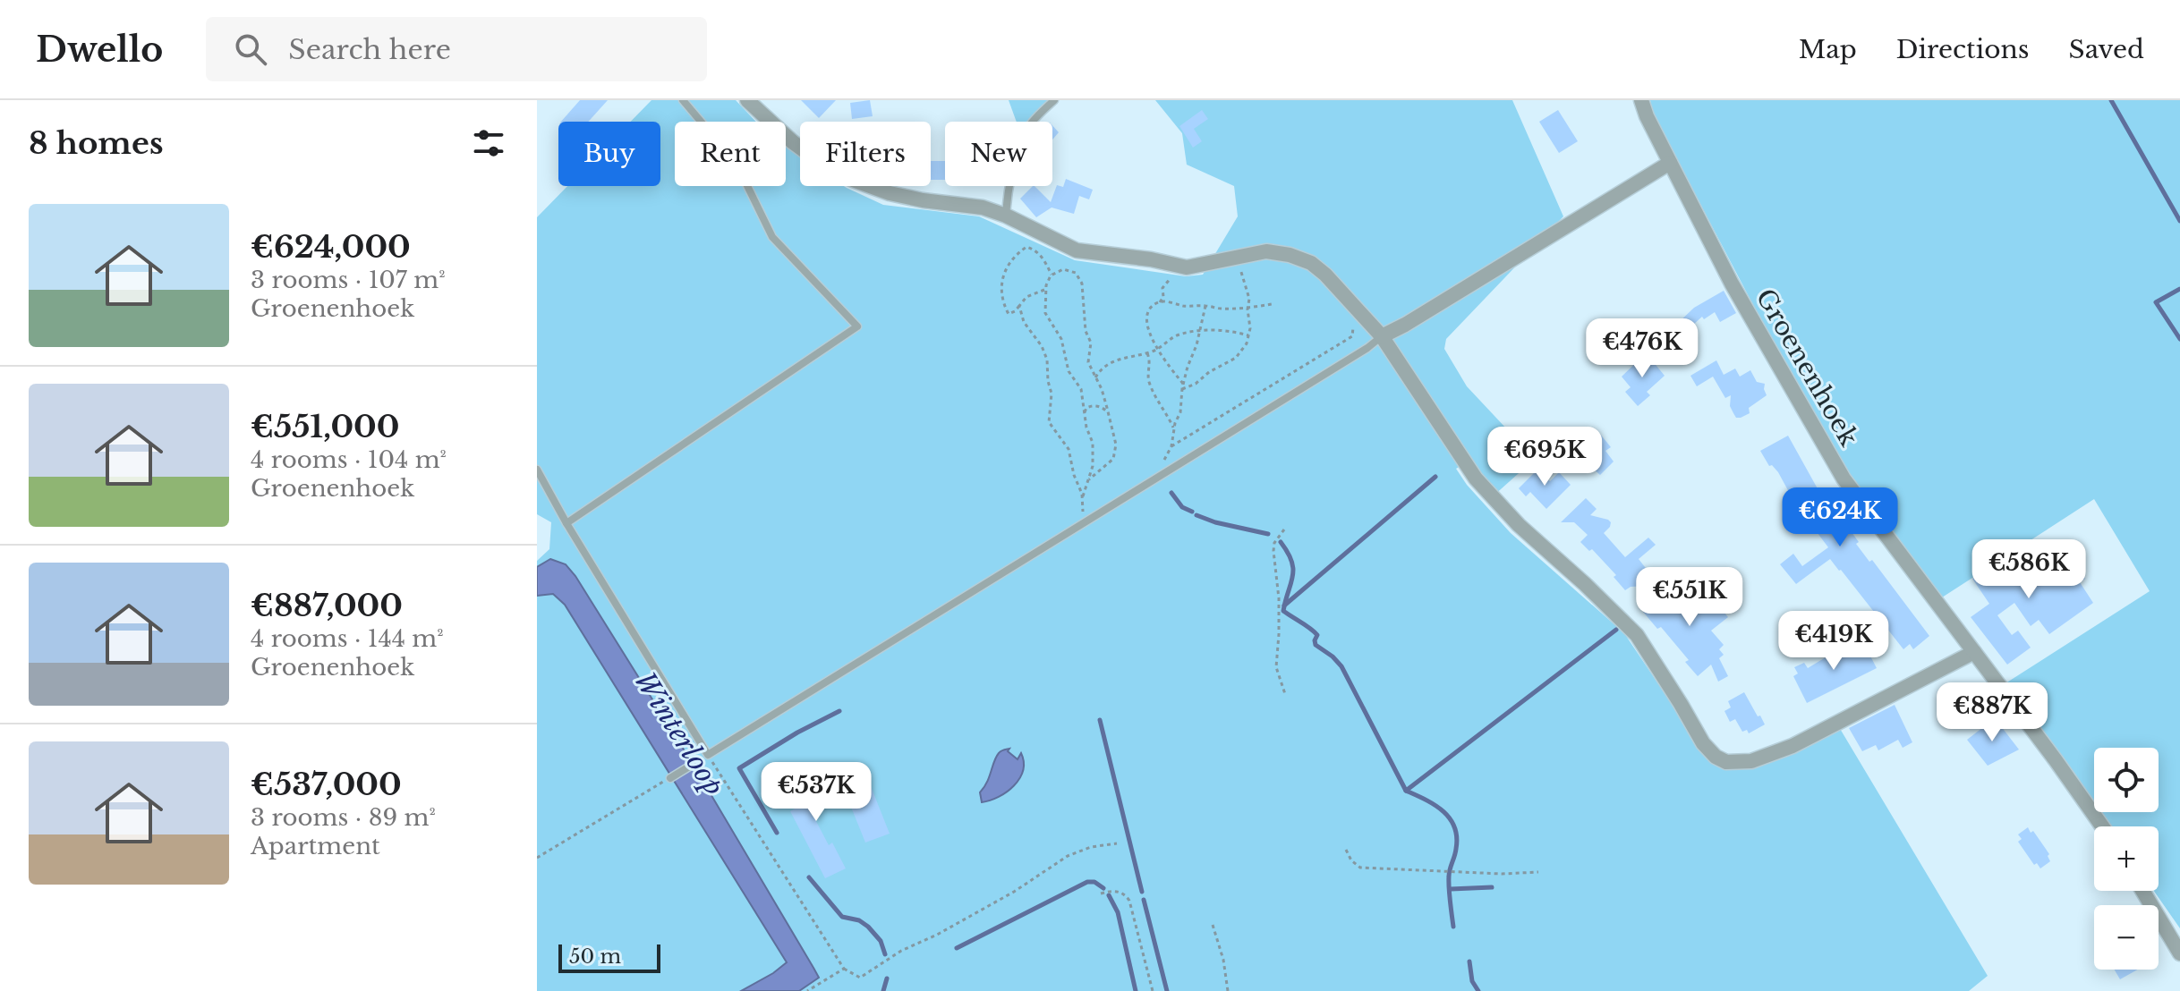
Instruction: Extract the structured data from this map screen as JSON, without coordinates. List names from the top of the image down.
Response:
{
  "streets": {
    "street": ["Groenenhoek"]
  },
  "water": ["Winterloop"],
  "scale_bar": "50 m",
  "page": {
    "header": "Dwello",
    "search": "Search here",
    "nav": ["Map", "Directions", "Saved"],
    "heading": "8 homes",
    "chip": [
      "Buy",
      "Rent",
      "Filters",
      "New"
    ],
    "list": [
      {
        "name": "€624,000",
        "note": "3 rooms · 107 m² · Groenenhoek"
      },
      {
        "name": "€551,000",
        "note": "4 rooms · 104 m² · Groenenhoek"
      },
      {
        "name": "€887,000",
        "note": "4 rooms · 144 m² · Groenenhoek"
      },
      {
        "name": "€537,000",
        "note": "3 rooms · 89 m² · Apartment"
      }
    ],
    "price": [
      "€476K",
      "€695K",
      "€624K",
      "€586K",
      "€551K",
      "€419K",
      "€887K",
      "€537K"
    ],
    "map_buttons": ["+", "−"],
    "scale": "50 m"
  }
}
